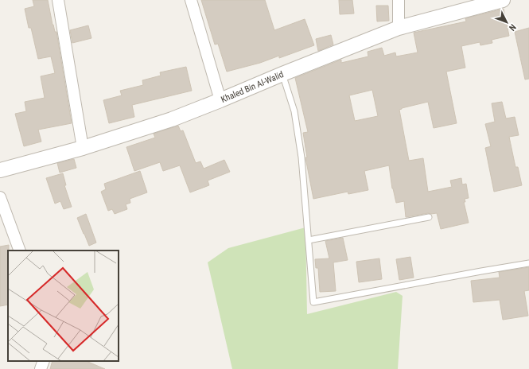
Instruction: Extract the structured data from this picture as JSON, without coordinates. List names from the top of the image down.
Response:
{
  "streets": {
    "street": ["Khaled Bin Al-Walid"]
  },
  "north": "bottom right"
}
